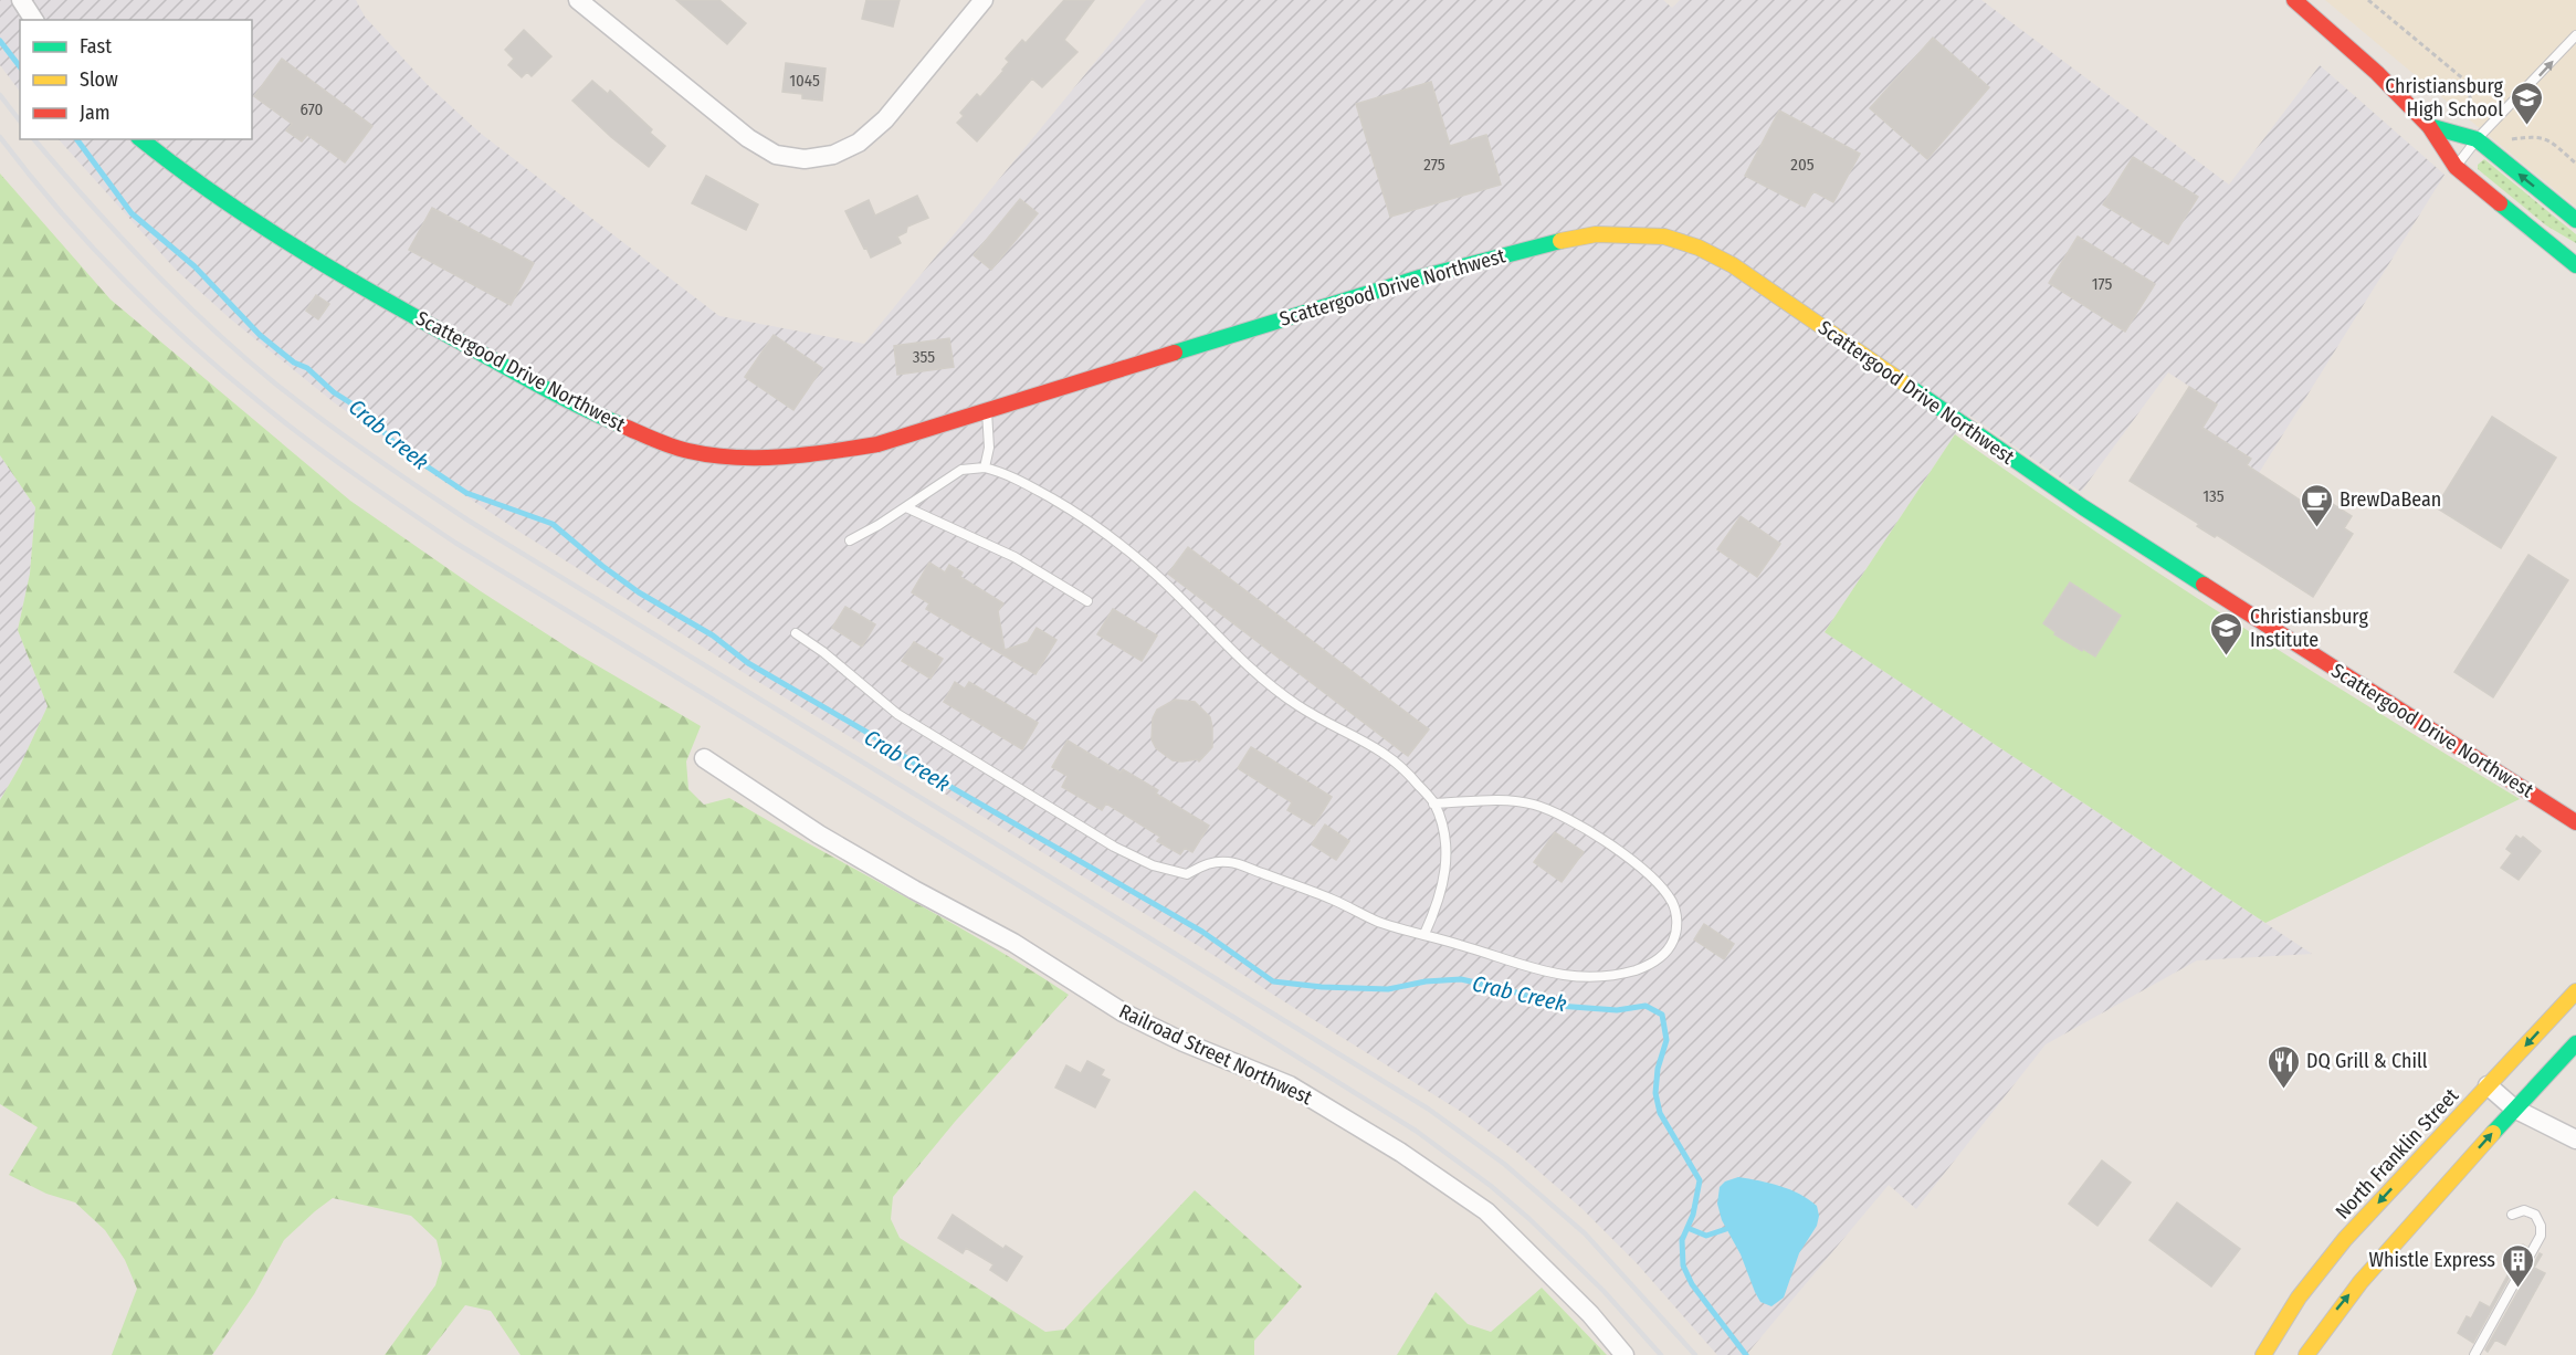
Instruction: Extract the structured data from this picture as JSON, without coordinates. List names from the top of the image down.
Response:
{
  "streets": {
    "street": ["Scattergood Drive Northwest", "Railroad Street Northwest", "North Franklin Street"]
  },
  "water": ["Crab Creek"],
  "places": {
    "school or university": ["Christiansburg High School", "Christiansburg Institute"],
    "cafe": ["BrewDaBean"],
    "restaurant": ["DQ Grill & Chill"],
    "building": ["Whistle Express"]
  },
  "house_numbers": [
    "1045",
    "670",
    "275",
    "205",
    "175",
    "355",
    "135"
  ],
  "legend": ["Fast", "Slow", "Jam"]
}
